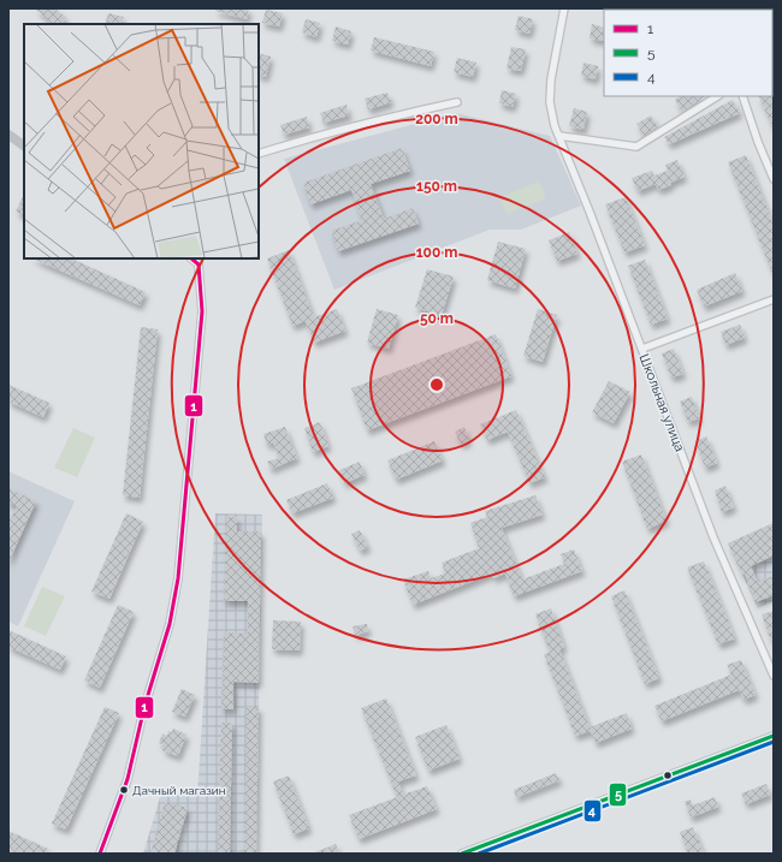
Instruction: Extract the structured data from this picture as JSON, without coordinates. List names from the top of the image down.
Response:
{
  "streets": {
    "street": ["Школьная улица"]
  },
  "places": ["Дачный магазин"],
  "lines": ["transit line 1", "transit line 5", "transit line 4"],
  "legend": ["1", "5", "4"],
  "rings": [
    "200 m",
    "150 m",
    "100 m",
    "50 m"
  ]
}
